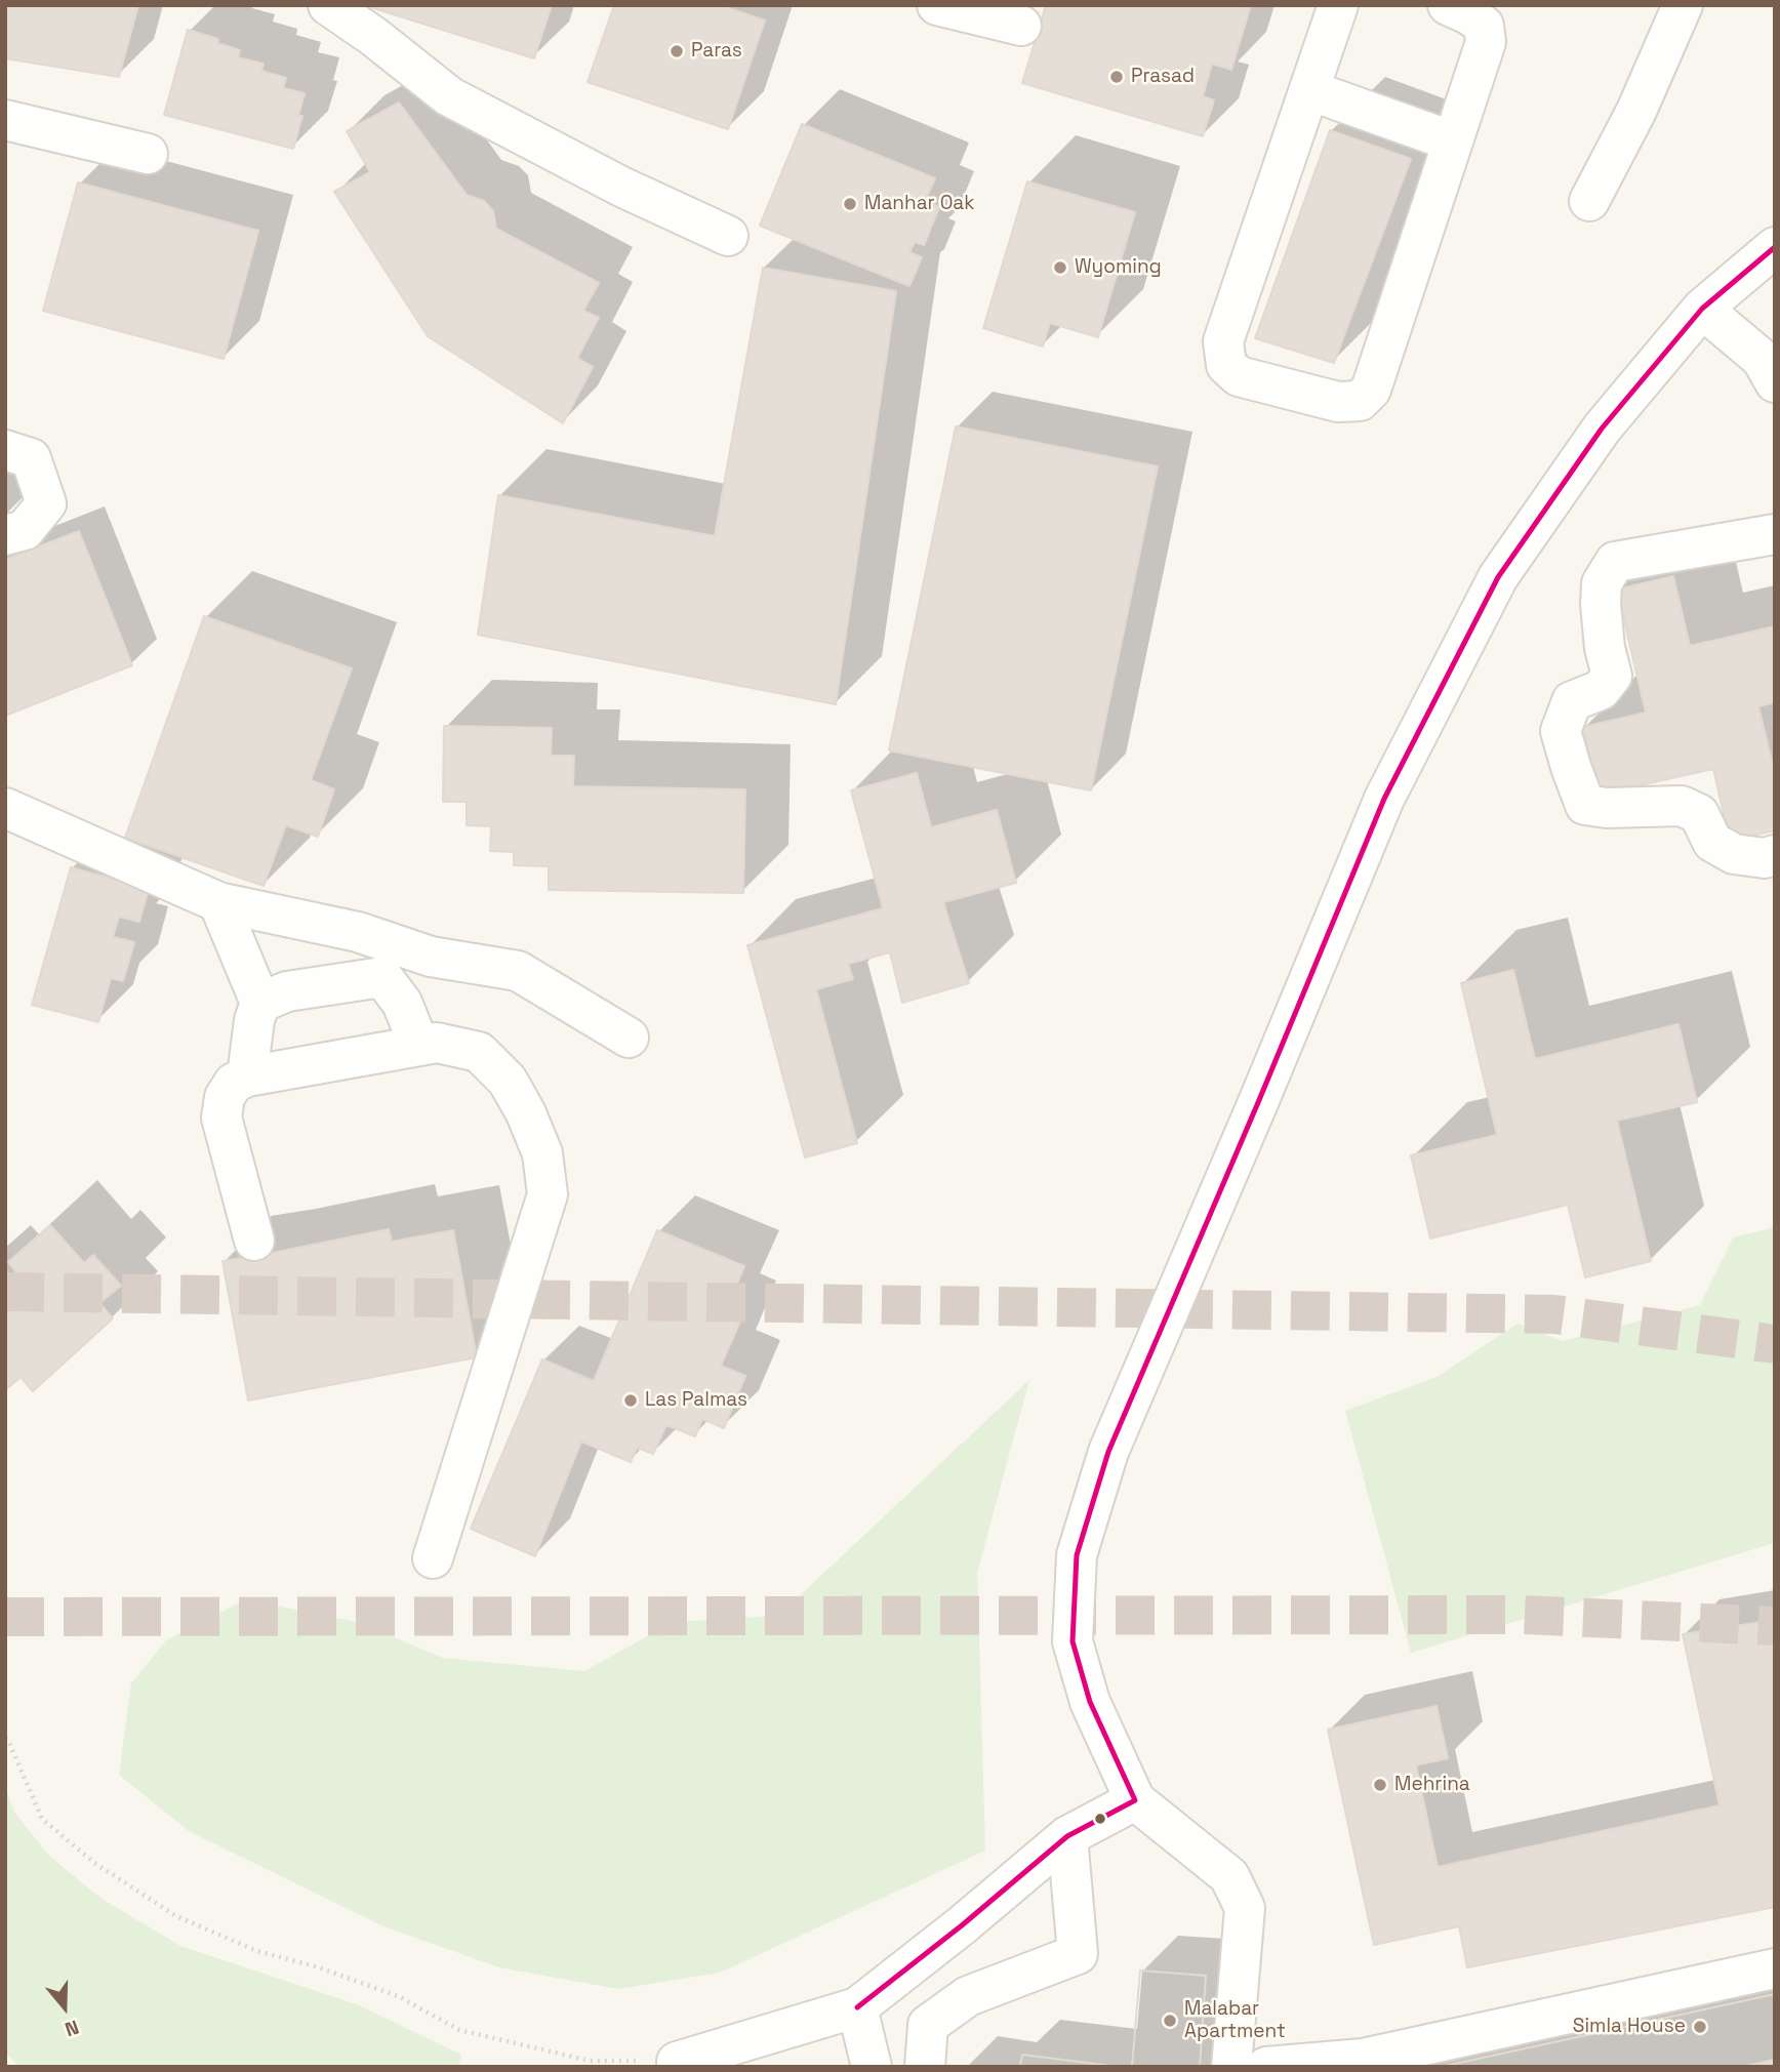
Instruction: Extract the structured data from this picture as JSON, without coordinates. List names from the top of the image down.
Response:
{
  "places": [
    "Paras",
    "Prasad",
    "Manhar Oak",
    "Wyoming",
    "Las Palmas",
    "Mehrina",
    "Malabar Apartment",
    "Simla House"
  ],
  "north": "bottom"
}
